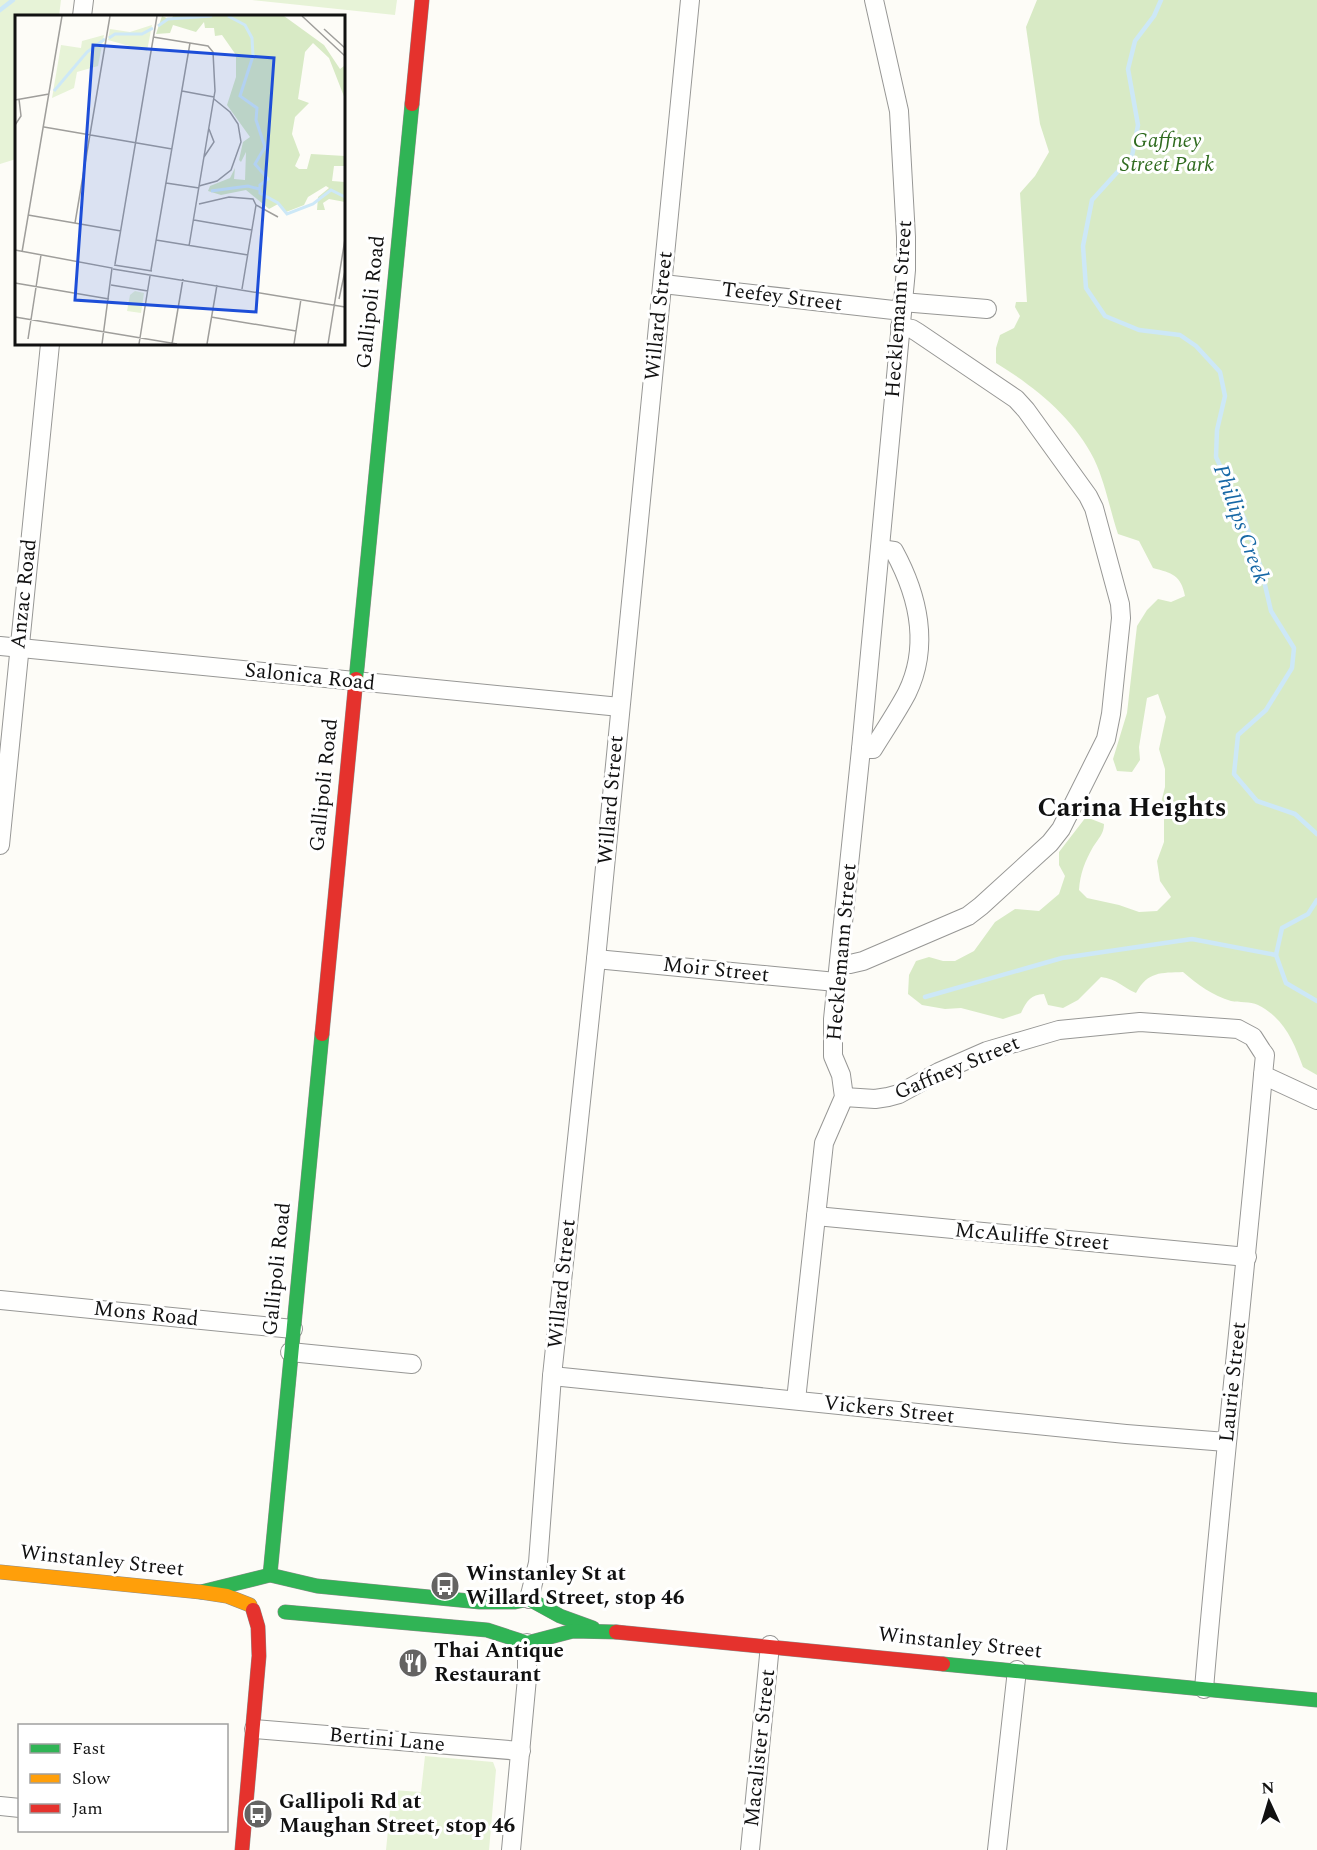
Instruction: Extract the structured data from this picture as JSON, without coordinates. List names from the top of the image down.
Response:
{
  "streets": {
    "street": [
      "Teefey Street",
      "Gallipoli Road",
      "Hecklemann Street",
      "Willard Street",
      "Anzac Road",
      "Salonica Road",
      "Moir Street",
      "Gaffney Street",
      "McAuliffe Street",
      "Mons Road",
      "Laurie Street",
      "Vickers Street",
      "Winstanley Street",
      "Bertini Lane",
      "Macalister Street"
    ]
  },
  "crossings": [
    ["Teefey Street", "Hecklemann Street"],
    ["Teefey Street", "Willard Street"],
    ["Gallipoli Road", "Salonica Road"],
    ["Gallipoli Road", "Mons Road"],
    ["Gallipoli Road", "Winstanley Street"],
    ["Hecklemann Street", "Moir Street"],
    ["Hecklemann Street", "Gaffney Street"],
    ["Willard Street", "Salonica Road"],
    ["Willard Street", "Moir Street"],
    ["Willard Street", "Vickers Street"],
    ["Willard Street", "Winstanley Street"],
    ["Anzac Road", "Salonica Road"],
    ["Gaffney Street", "Laurie Street"],
    ["McAuliffe Street", "Laurie Street"],
    ["Laurie Street", "Vickers Street"],
    ["Laurie Street", "Winstanley Street"],
    ["Winstanley Street", "Macalister Street"]
  ],
  "districts": ["Carina Heights"],
  "water": ["Phillips Creek"],
  "parks": ["Gaffney Street Park"],
  "places": {
    "bus stop": ["Winstanley St at Willard Street, stop 46", "Gallipoli Rd at Maughan Street, stop 46"],
    "restaurant": ["Thai Antique Restaurant"]
  },
  "legend": ["Fast", "Slow", "Jam"],
  "north": "top"
}
